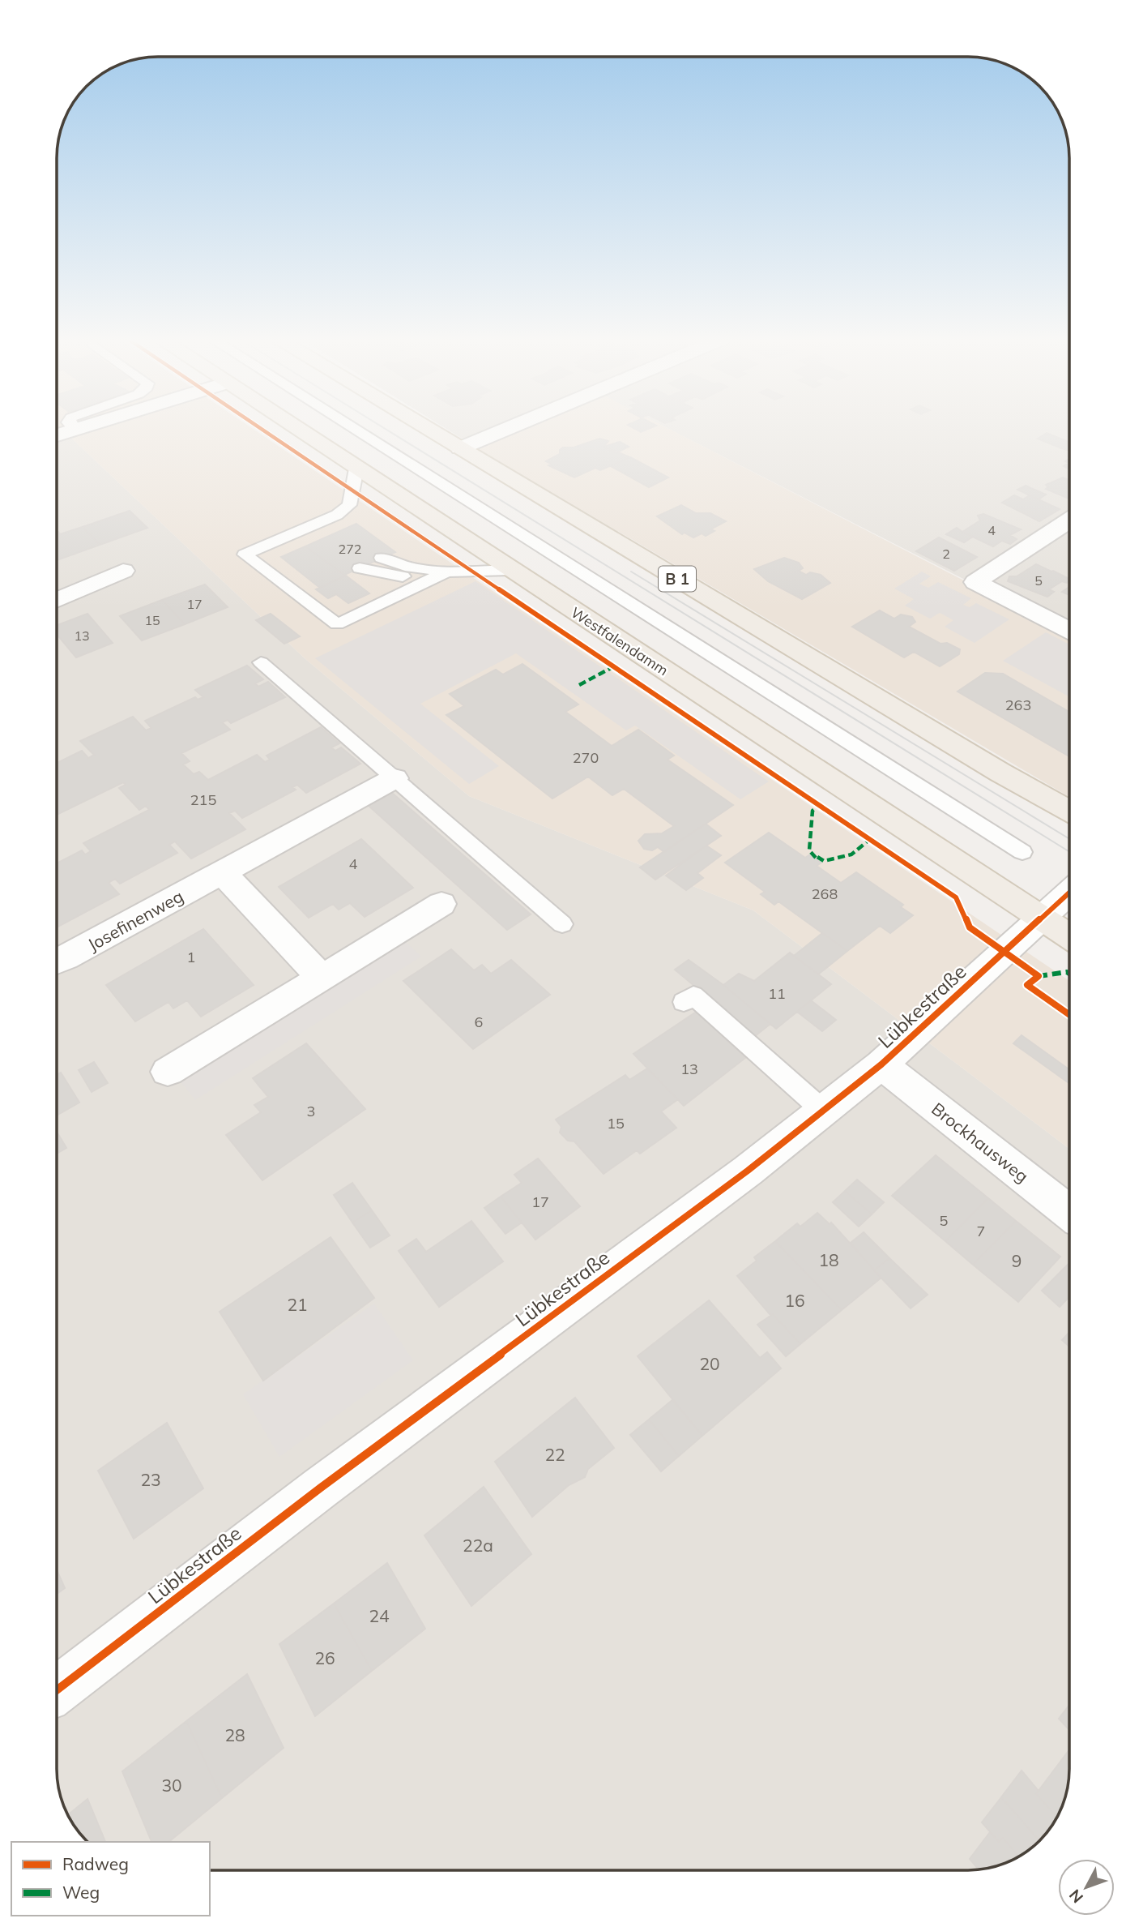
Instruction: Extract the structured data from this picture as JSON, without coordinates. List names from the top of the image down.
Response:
{
  "streets": {
    "main road": ["B 1", "Westfalendamm"],
    "street": ["Josefinenweg", "Lübkestraße", "Brockhausweg"]
  },
  "crossings": [
    ["Westfalendamm", "Lübkestraße"],
    ["Lübkestraße", "Brockhausweg"]
  ],
  "house_numbers": [
    "4",
    "272",
    "2",
    "5",
    "17",
    "15",
    "13",
    "263",
    "270",
    "215",
    "4",
    "268",
    "1",
    "11",
    "6",
    "13",
    "3",
    "15",
    "17",
    "5",
    "7",
    "18",
    "9",
    "16",
    "21",
    "20",
    "22",
    "23",
    "22a",
    "24",
    "26",
    "28",
    "30"
  ],
  "legend": ["Radweg", "Weg"],
  "north": "bottom left"
}
